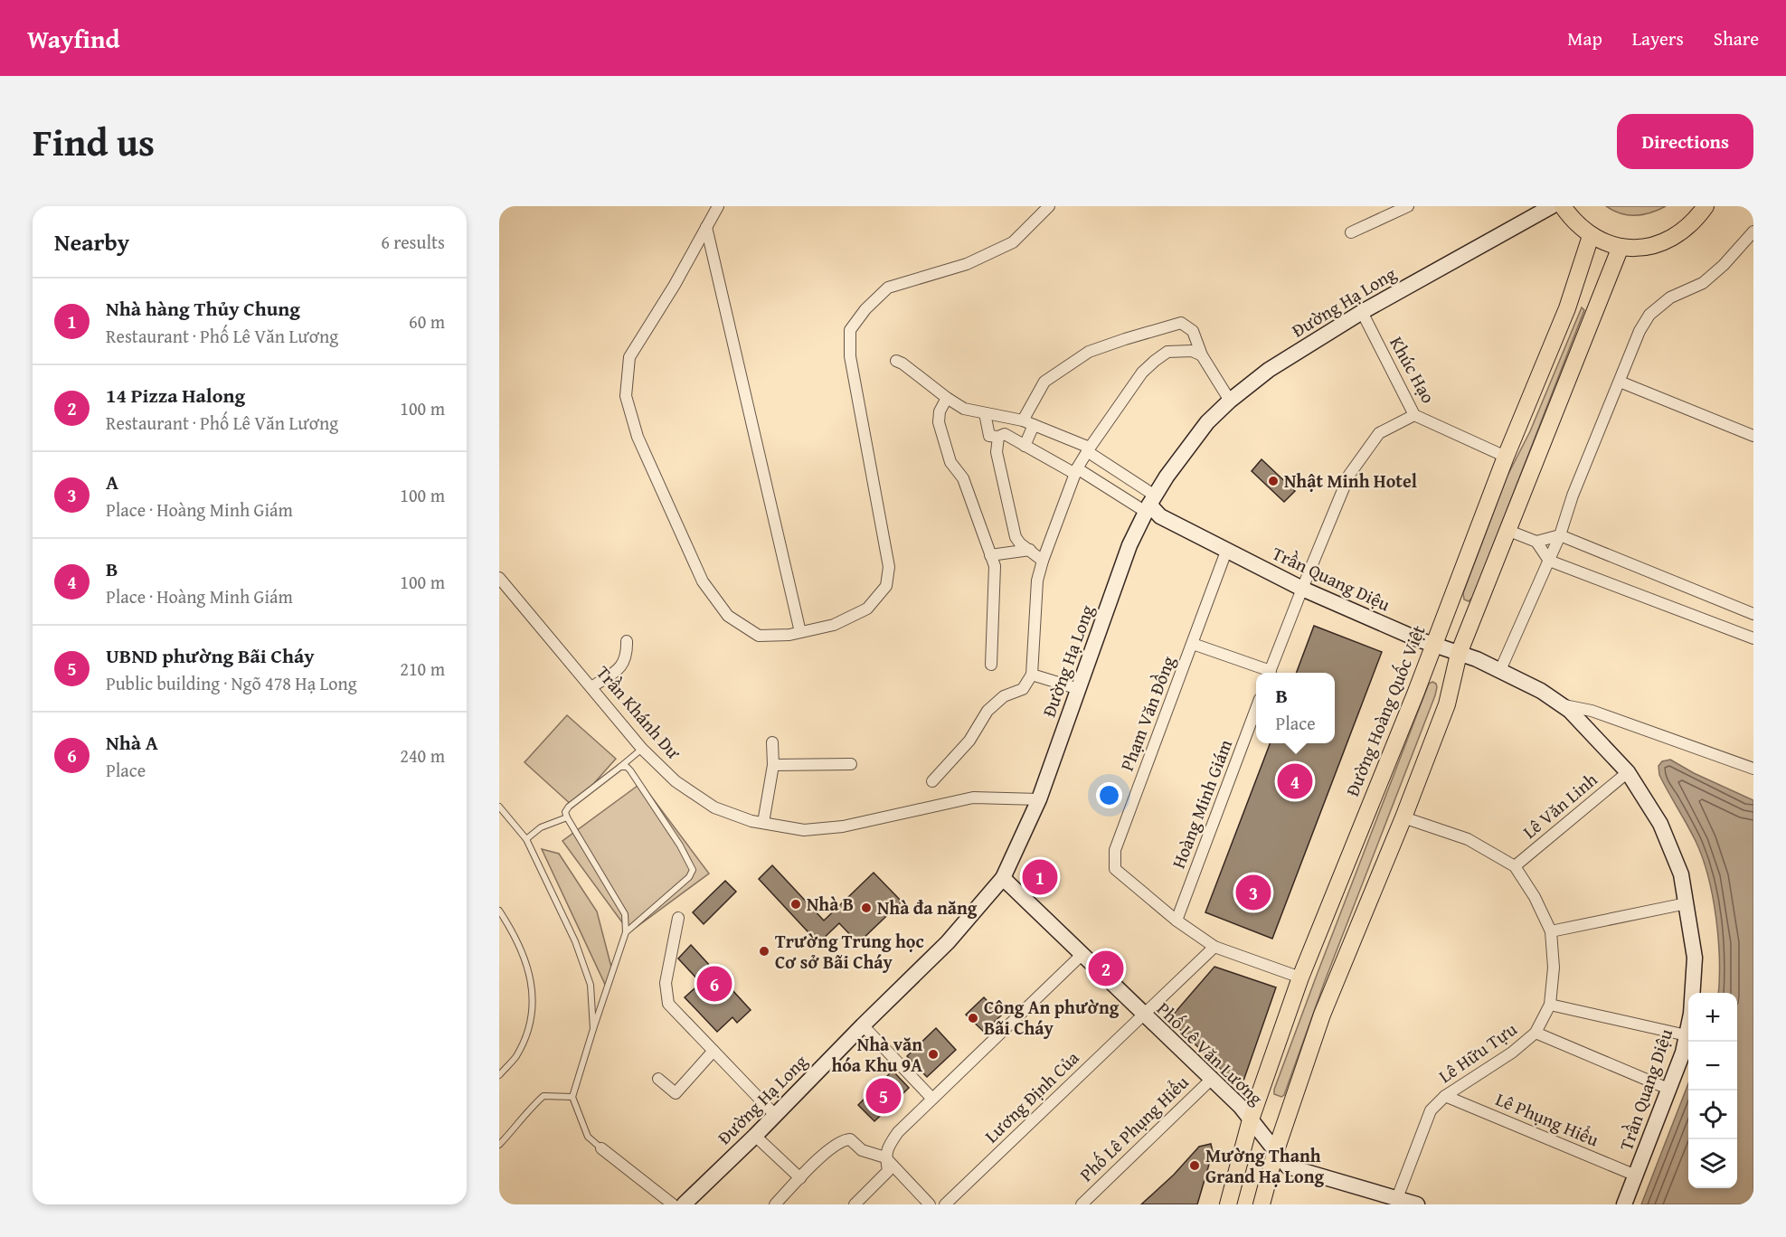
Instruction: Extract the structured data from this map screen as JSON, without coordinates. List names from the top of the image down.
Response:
{
  "streets": {
    "main road": ["Đường Hoàng Quốc Việt"],
    "street": [
      "Đường Hạ Long",
      "Khúc Hạo",
      "Trần Quang Diệu",
      "Trần Khánh Dư",
      "Phạm Văn Đồng",
      "Hoàng Minh Giám",
      "Lê Văn Linh",
      "Lê Hữu Tựu",
      "Phố Lê Văn Lương",
      "Lương Định Của",
      "Lê Phụng Hiểu",
      "Phố Lê Phụng Hiểu"
    ]
  },
  "crossings": [
    ["Đường Hạ Long", "Khúc Hạo"],
    ["Đường Hạ Long", "Trần Quang Diệu"],
    ["Đường Hạ Long", "Trần Khánh Dư"],
    ["Đường Hạ Long", "Phố Lê Văn Lương"],
    ["Khúc Hạo", "Đường Hoàng Quốc Việt"],
    ["Trần Quang Diệu", "Đường Hoàng Quốc Việt"],
    ["Trần Quang Diệu", "Phạm Văn Đồng"],
    ["Trần Quang Diệu", "Lê Văn Linh"],
    ["Trần Quang Diệu", "Lê Phụng Hiểu"],
    ["Đường Hoàng Quốc Việt", "Phạm Văn Đồng"],
    ["Đường Hoàng Quốc Việt", "Phố Lê Văn Lương"],
    ["Phạm Văn Đồng", "Hoàng Minh Giám"],
    ["Phạm Văn Đồng", "Lương Định Của"],
    ["Lê Văn Linh", "Lê Hữu Tựu"],
    ["Lê Hữu Tựu", "Phố Lê Văn Lương"],
    ["Lê Hữu Tựu", "Lê Phụng Hiểu"],
    ["Phố Lê Văn Lương", "Lương Định Của"],
    ["Phố Lê Văn Lương", "Phố Lê Phụng Hiểu"]
  ],
  "places": [
    "Nhật Minh Hotel",
    "Nhà B",
    "Nhà đa năng",
    "Trường Trung học Cơ sở Bãi Cháy",
    "Công An phường Bãi Cháy",
    "Nhà văn hóa Khu 9A",
    "Mường Thanh Grand Hạ Long"
  ],
  "page": {
    "header": "Wayfind",
    "nav": ["Map", "Layers", "Share"],
    "title": "Find us",
    "buttons": "Directions",
    "heading": ["Nearby", "6 results"],
    "list": [
      {
        "mark": "1",
        "name": "Nhà hàng Thủy Chung",
        "note": "Restaurant · Phố Lê Văn Lương",
        "value": "60 m"
      },
      {
        "mark": "2",
        "name": "14 Pizza Halong",
        "note": "Restaurant · Phố Lê Văn Lương",
        "value": "100 m"
      },
      {
        "mark": "3",
        "name": "A",
        "note": "Place · Hoàng Minh Giám",
        "value": "100 m"
      },
      {
        "mark": "4",
        "name": "B",
        "note": "Place · Hoàng Minh Giám",
        "value": "100 m"
      },
      {
        "mark": "5",
        "name": "UBND phường Bãi Cháy",
        "note": "Public building · Ngõ 478 Hạ Long",
        "value": "210 m"
      },
      {
        "mark": "6",
        "name": "Nhà A",
        "note": "Place",
        "value": "240 m"
      }
    ],
    "popup": ["B", "Place"],
    "pins": [
      "4",
      "1",
      "3",
      "2",
      "6",
      "5"
    ],
    "map_buttons": ["+", "−"]
  }
}
